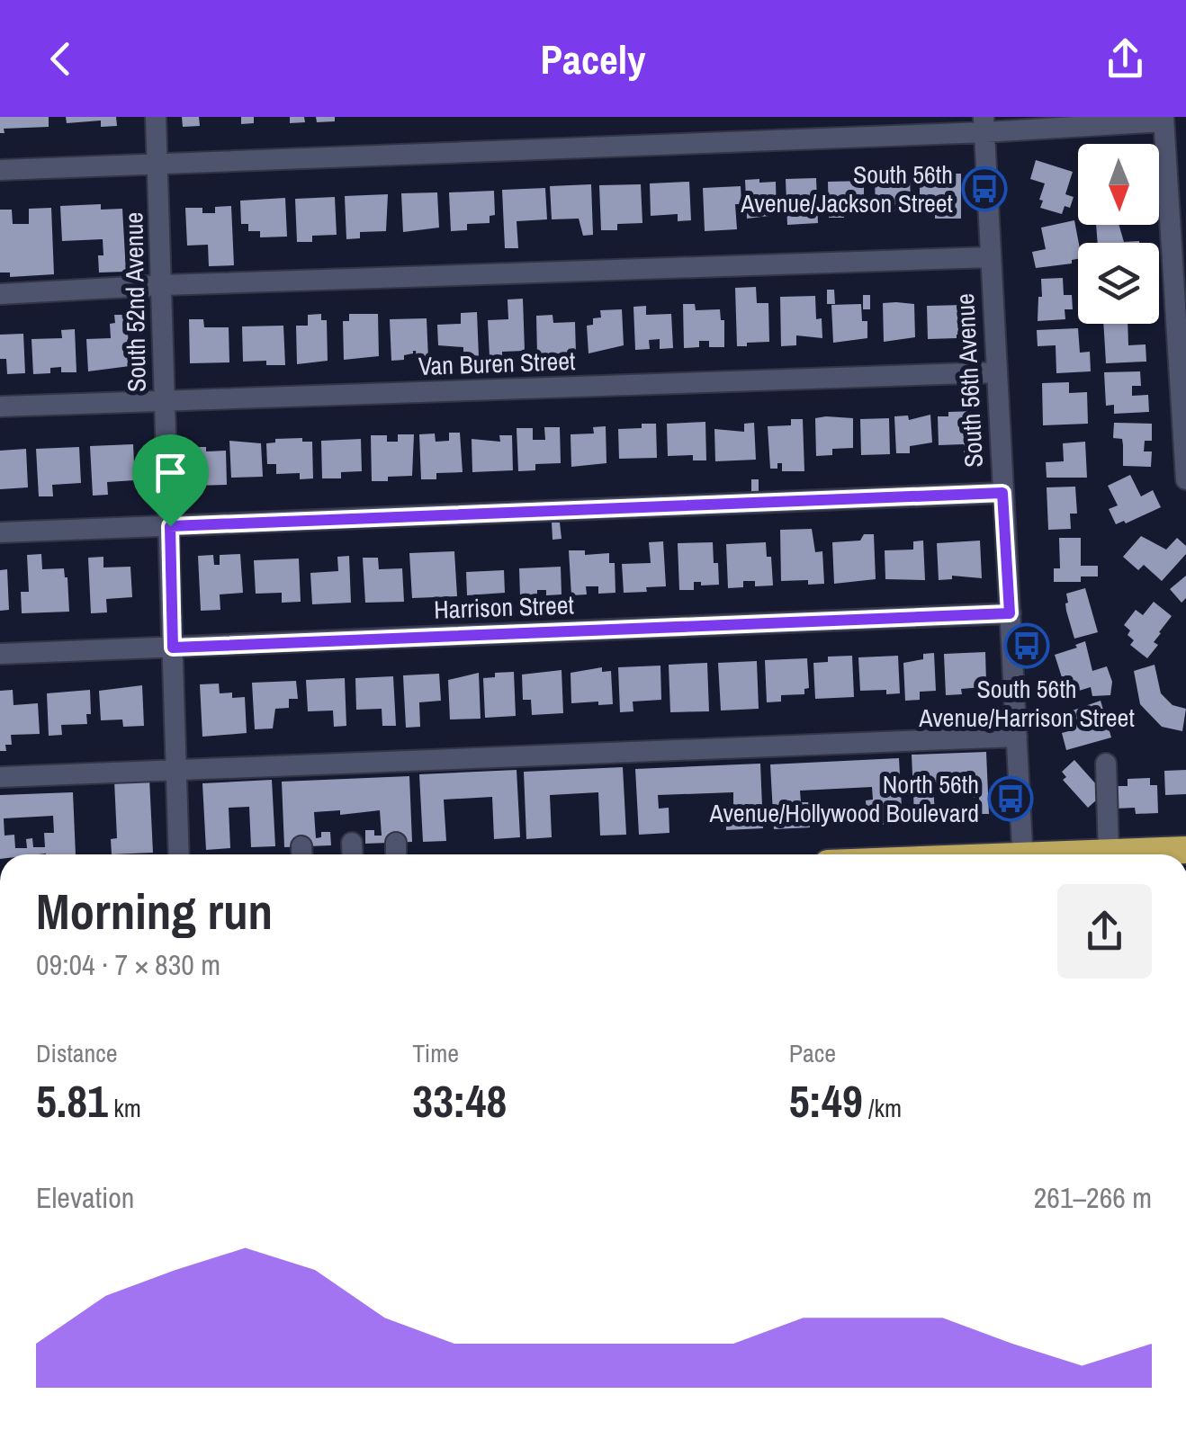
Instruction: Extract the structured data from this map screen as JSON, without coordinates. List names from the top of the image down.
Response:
{
  "streets": {
    "street": [
      "South 52nd Avenue",
      "Van Buren Street",
      "South 56th Avenue",
      "Harrison Street"
    ]
  },
  "crossings": [
    ["South 52nd Avenue", "Van Buren Street"],
    ["South 52nd Avenue", "Harrison Street"],
    ["Van Buren Street", "South 56th Avenue"],
    ["South 56th Avenue", "Harrison Street"]
  ],
  "places": {
    "bus stop": ["South 56th Avenue/Jackson Street", "South 56th Avenue/Harrison Street", "North 56th Avenue/Hollywood Boulevard"]
  },
  "north": "bottom",
  "page": {
    "header": "Pacely",
    "heading": ["Morning run", "09:04 · 7 × 830 m"],
    "stats": [
      ["Distance", "5.81 km"],
      ["Time", "33:48"],
      ["Pace", "5:49 /km"]
    ],
    "chart": ["Elevation", "261–266 m"]
  }
}
